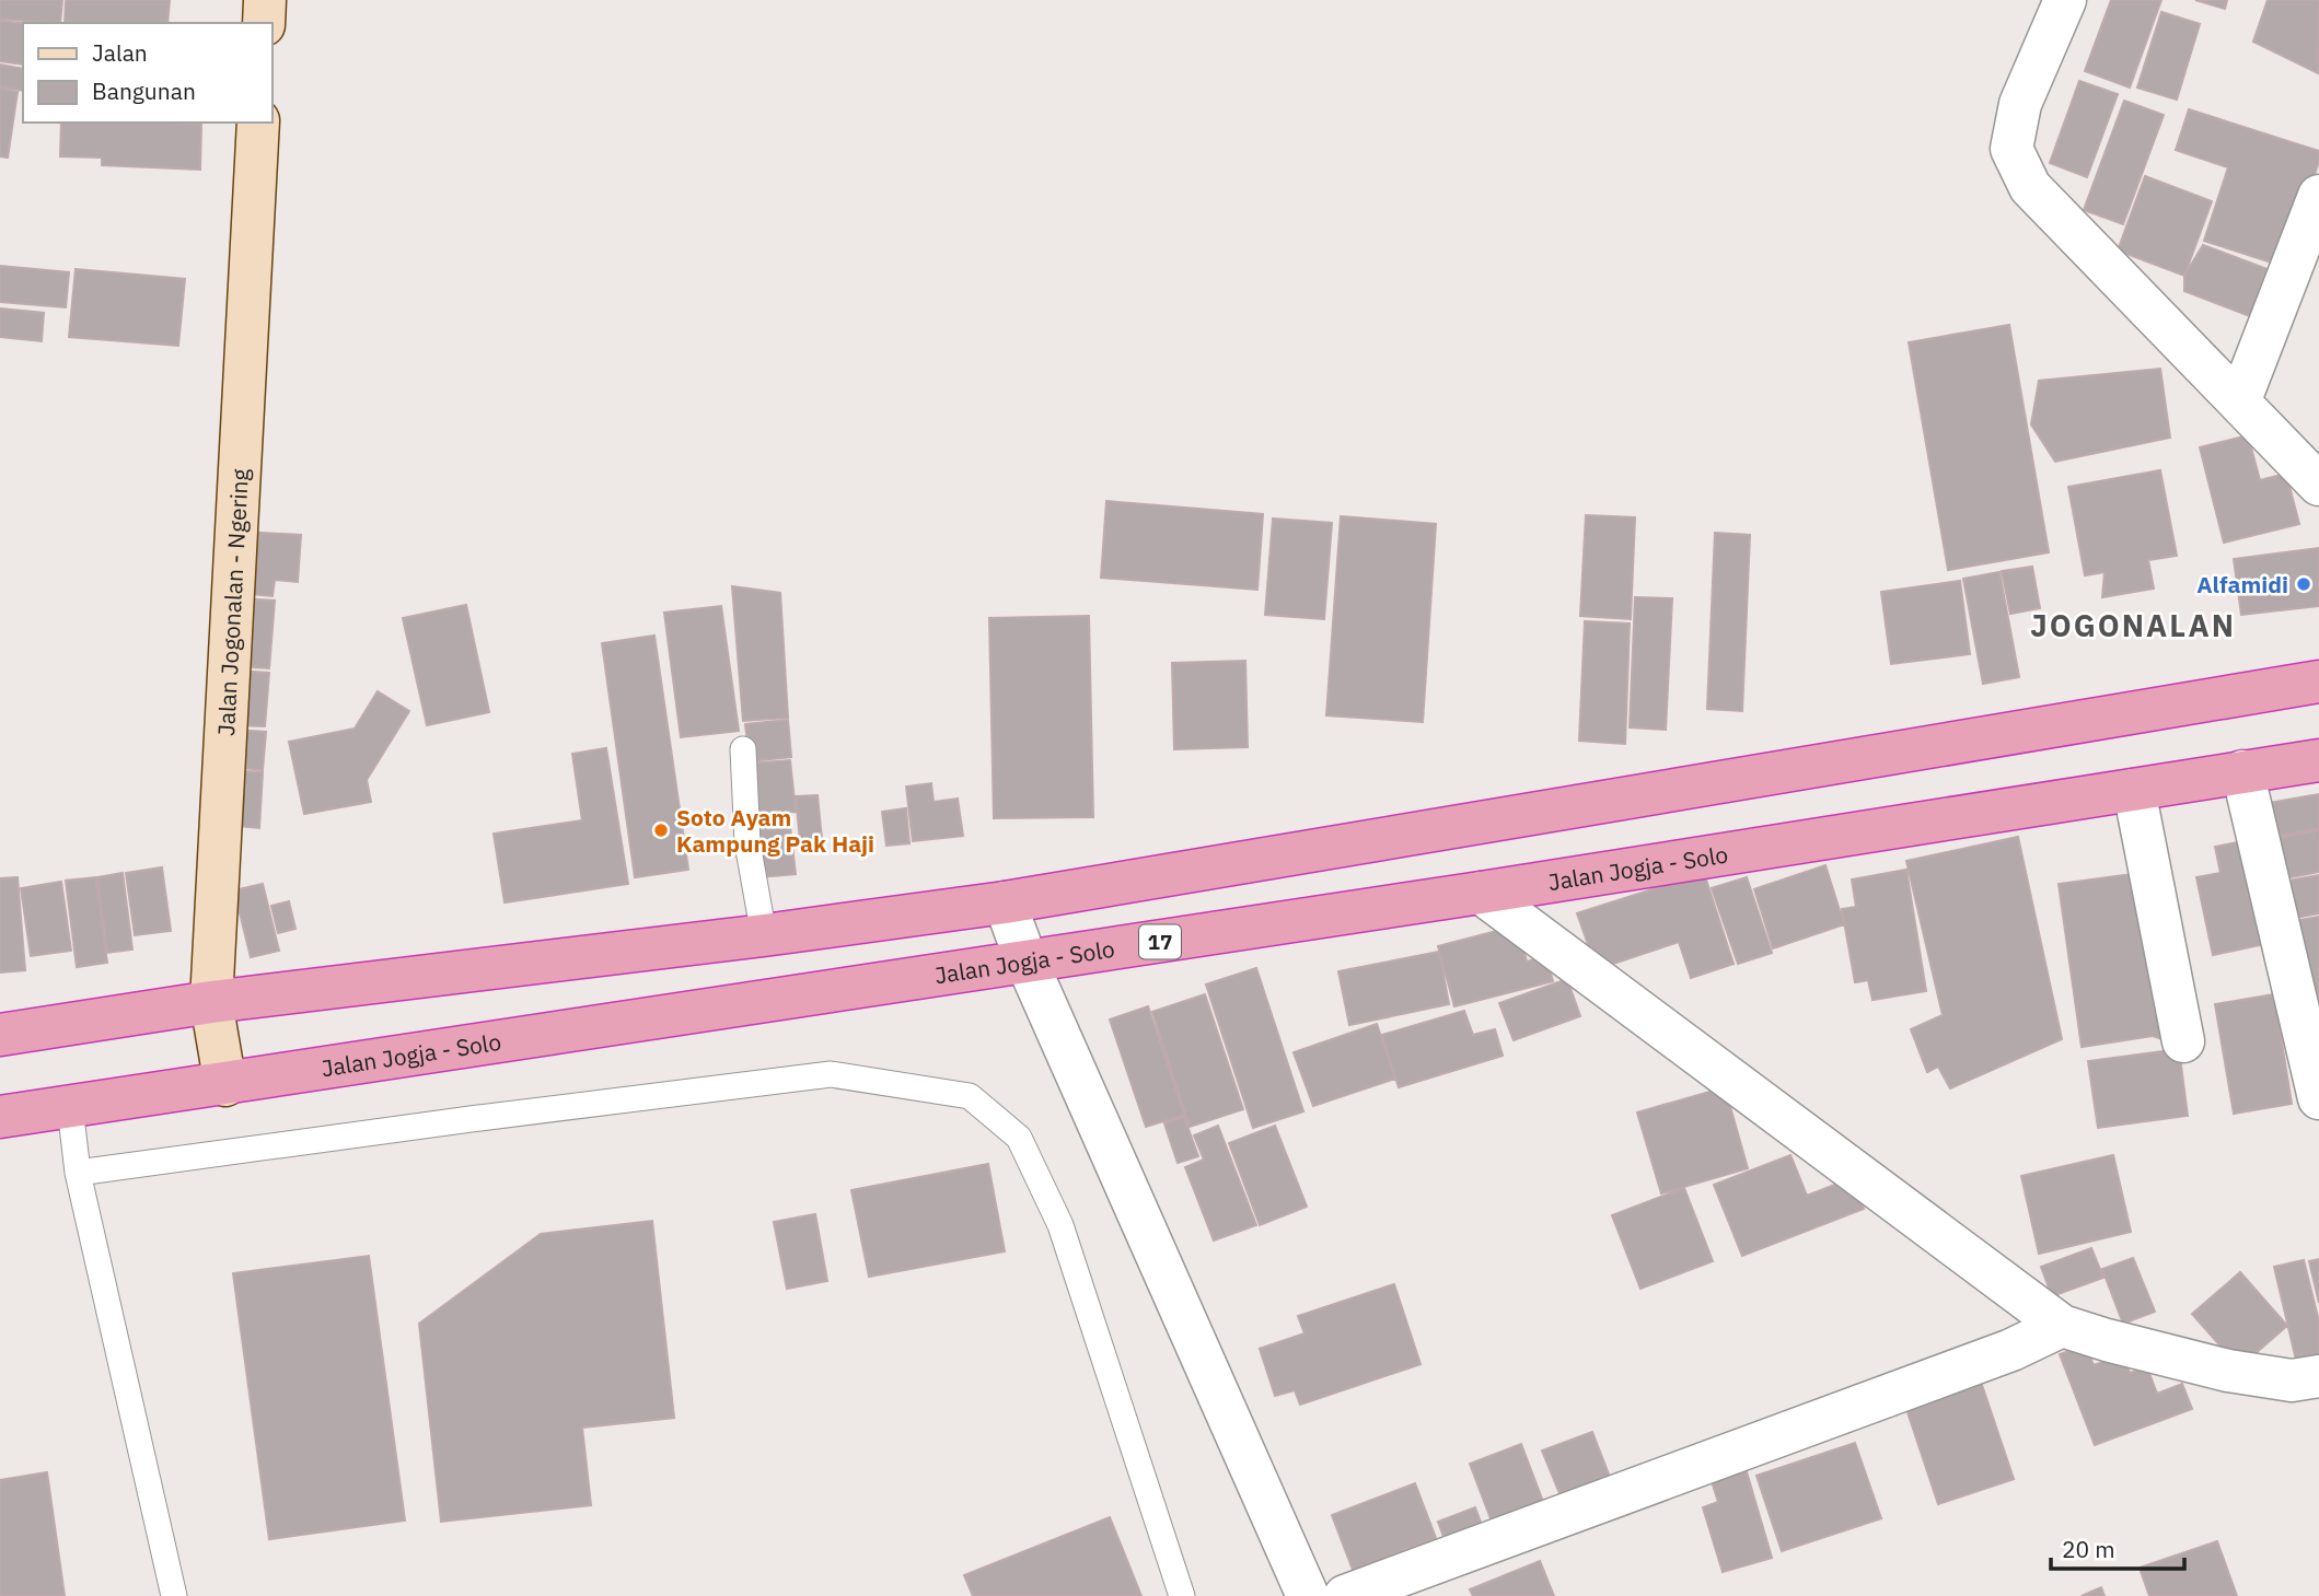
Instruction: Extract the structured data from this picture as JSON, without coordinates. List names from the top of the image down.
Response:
{
  "streets": {
    "highway": ["Jalan Jogja - Solo", "17"],
    "main road": ["Jalan Jogonalan - Ngering"]
  },
  "crossings": [
    ["Jalan Jogonalan - Ngering", "Jalan Jogja - Solo"]
  ],
  "districts": ["JOGONALAN"],
  "places": ["Alfamidi", "Soto Ayam Kampung Pak Haji"],
  "legend": ["Jalan", "Bangunan"],
  "scale_bar": "20 m"
}
